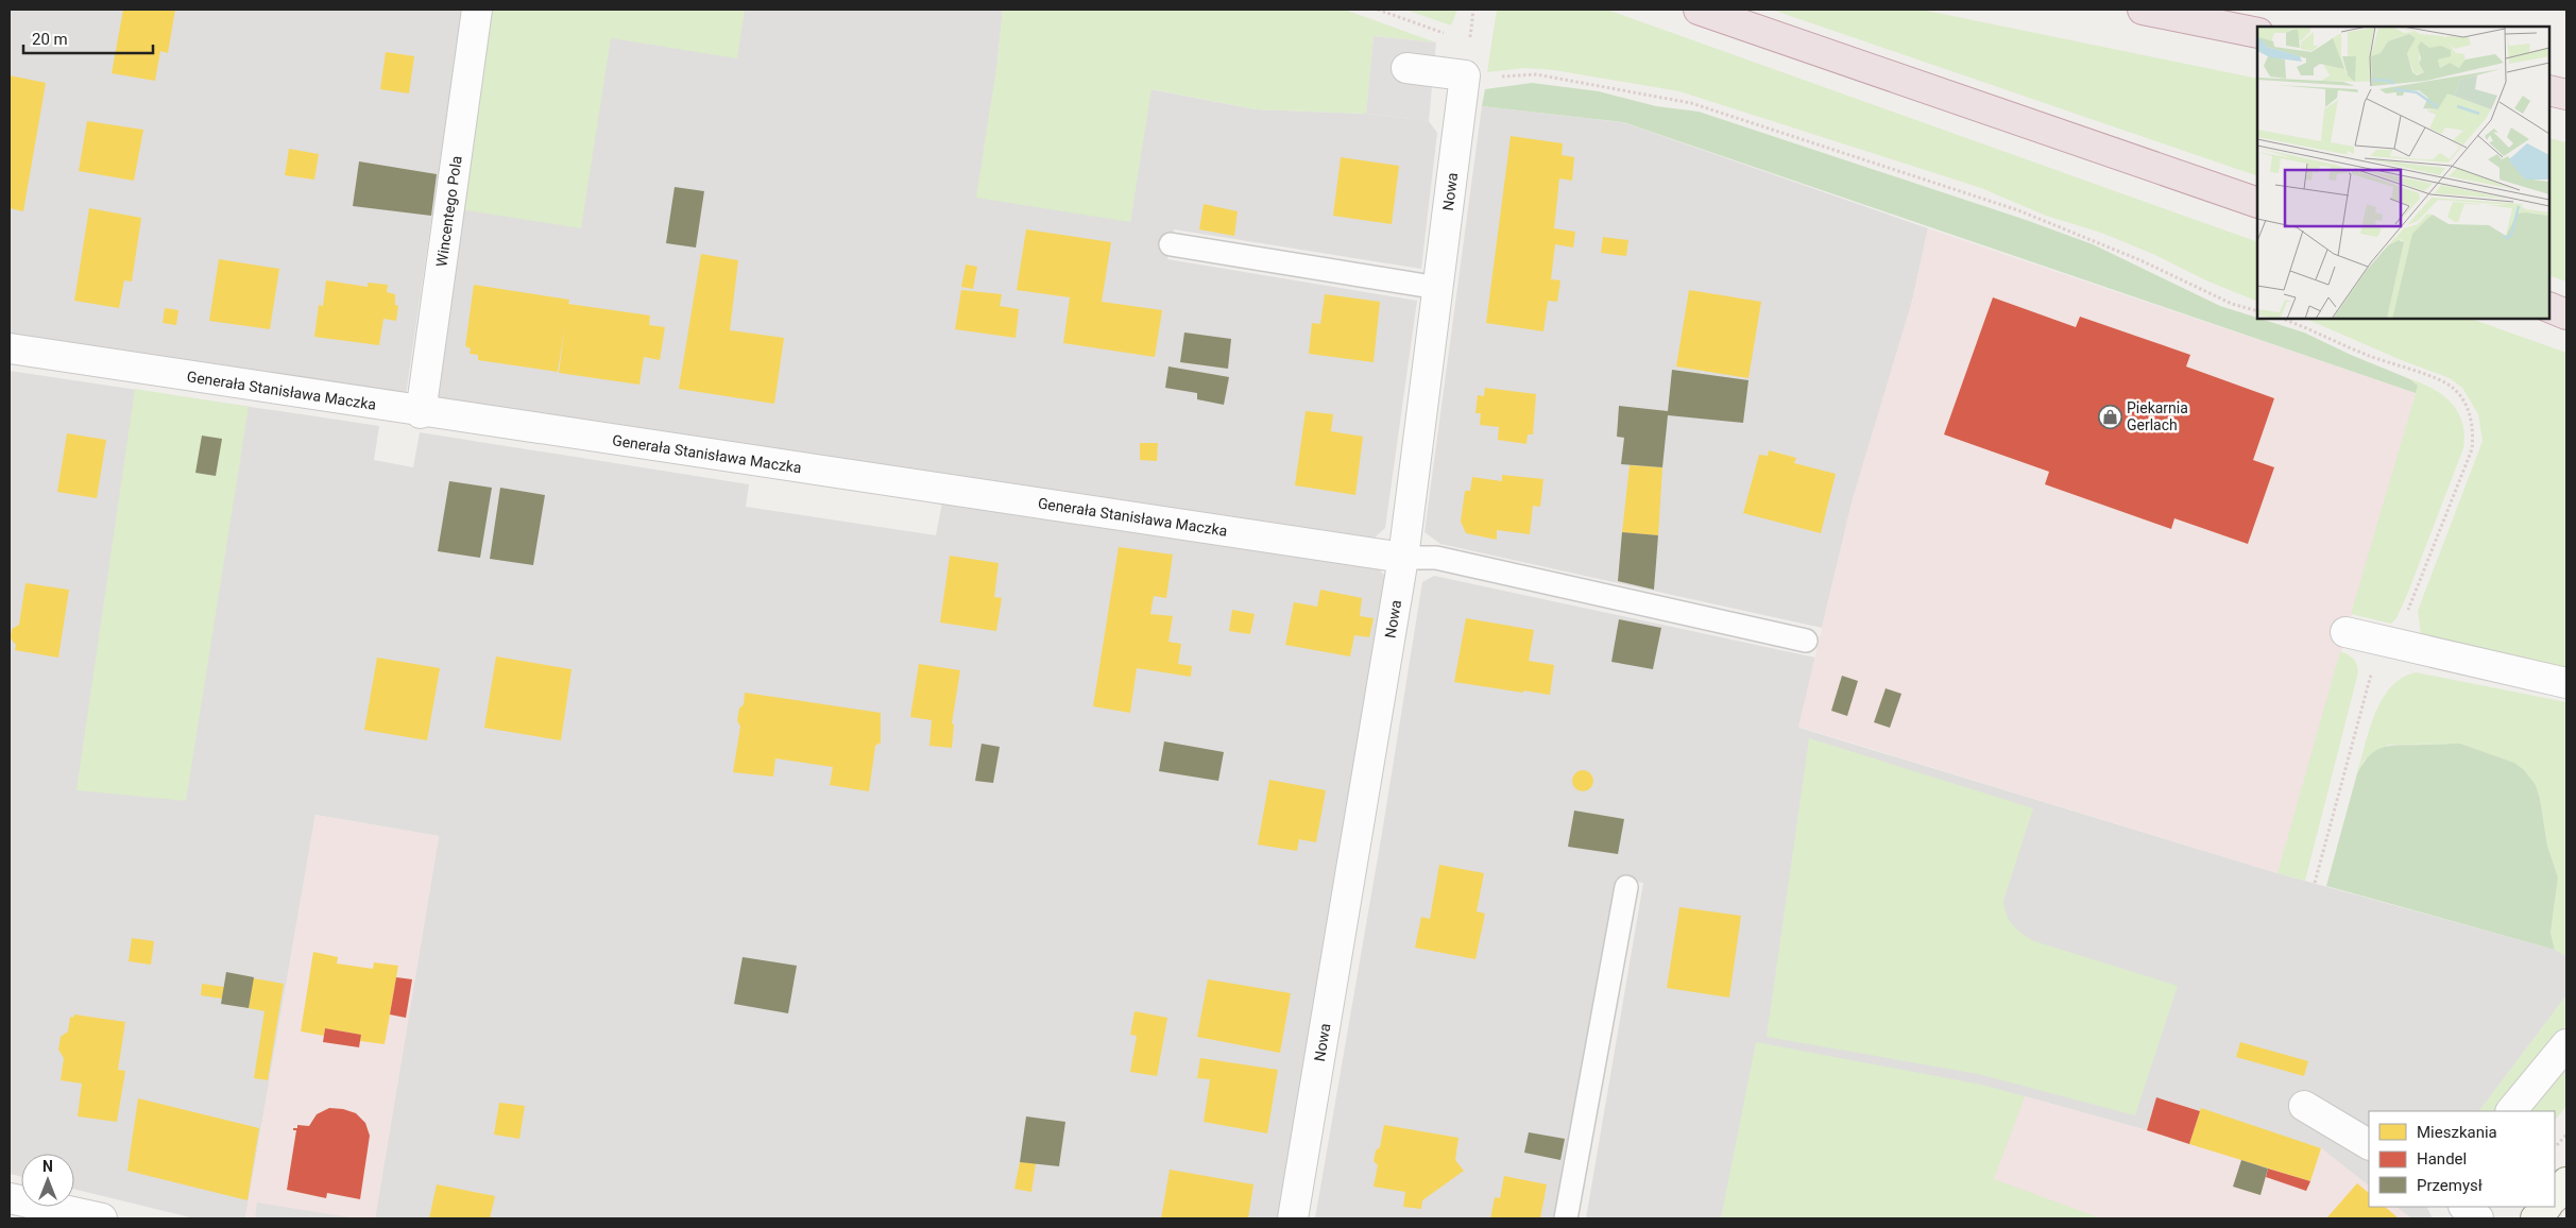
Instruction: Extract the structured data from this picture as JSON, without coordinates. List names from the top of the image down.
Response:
{
  "streets": {
    "street": ["Nowa", "Wincentego Pola", "Generała Stanisława Maczka"]
  },
  "crossings": [
    ["Nowa", "Generała Stanisława Maczka"],
    ["Wincentego Pola", "Generała Stanisława Maczka"]
  ],
  "places": {
    "shop": ["Piekarnia Gerlach"]
  },
  "legend": ["Mieszkania", "Handel", "Przemysł"],
  "scale_bar": "20 m",
  "north": "top"
}
